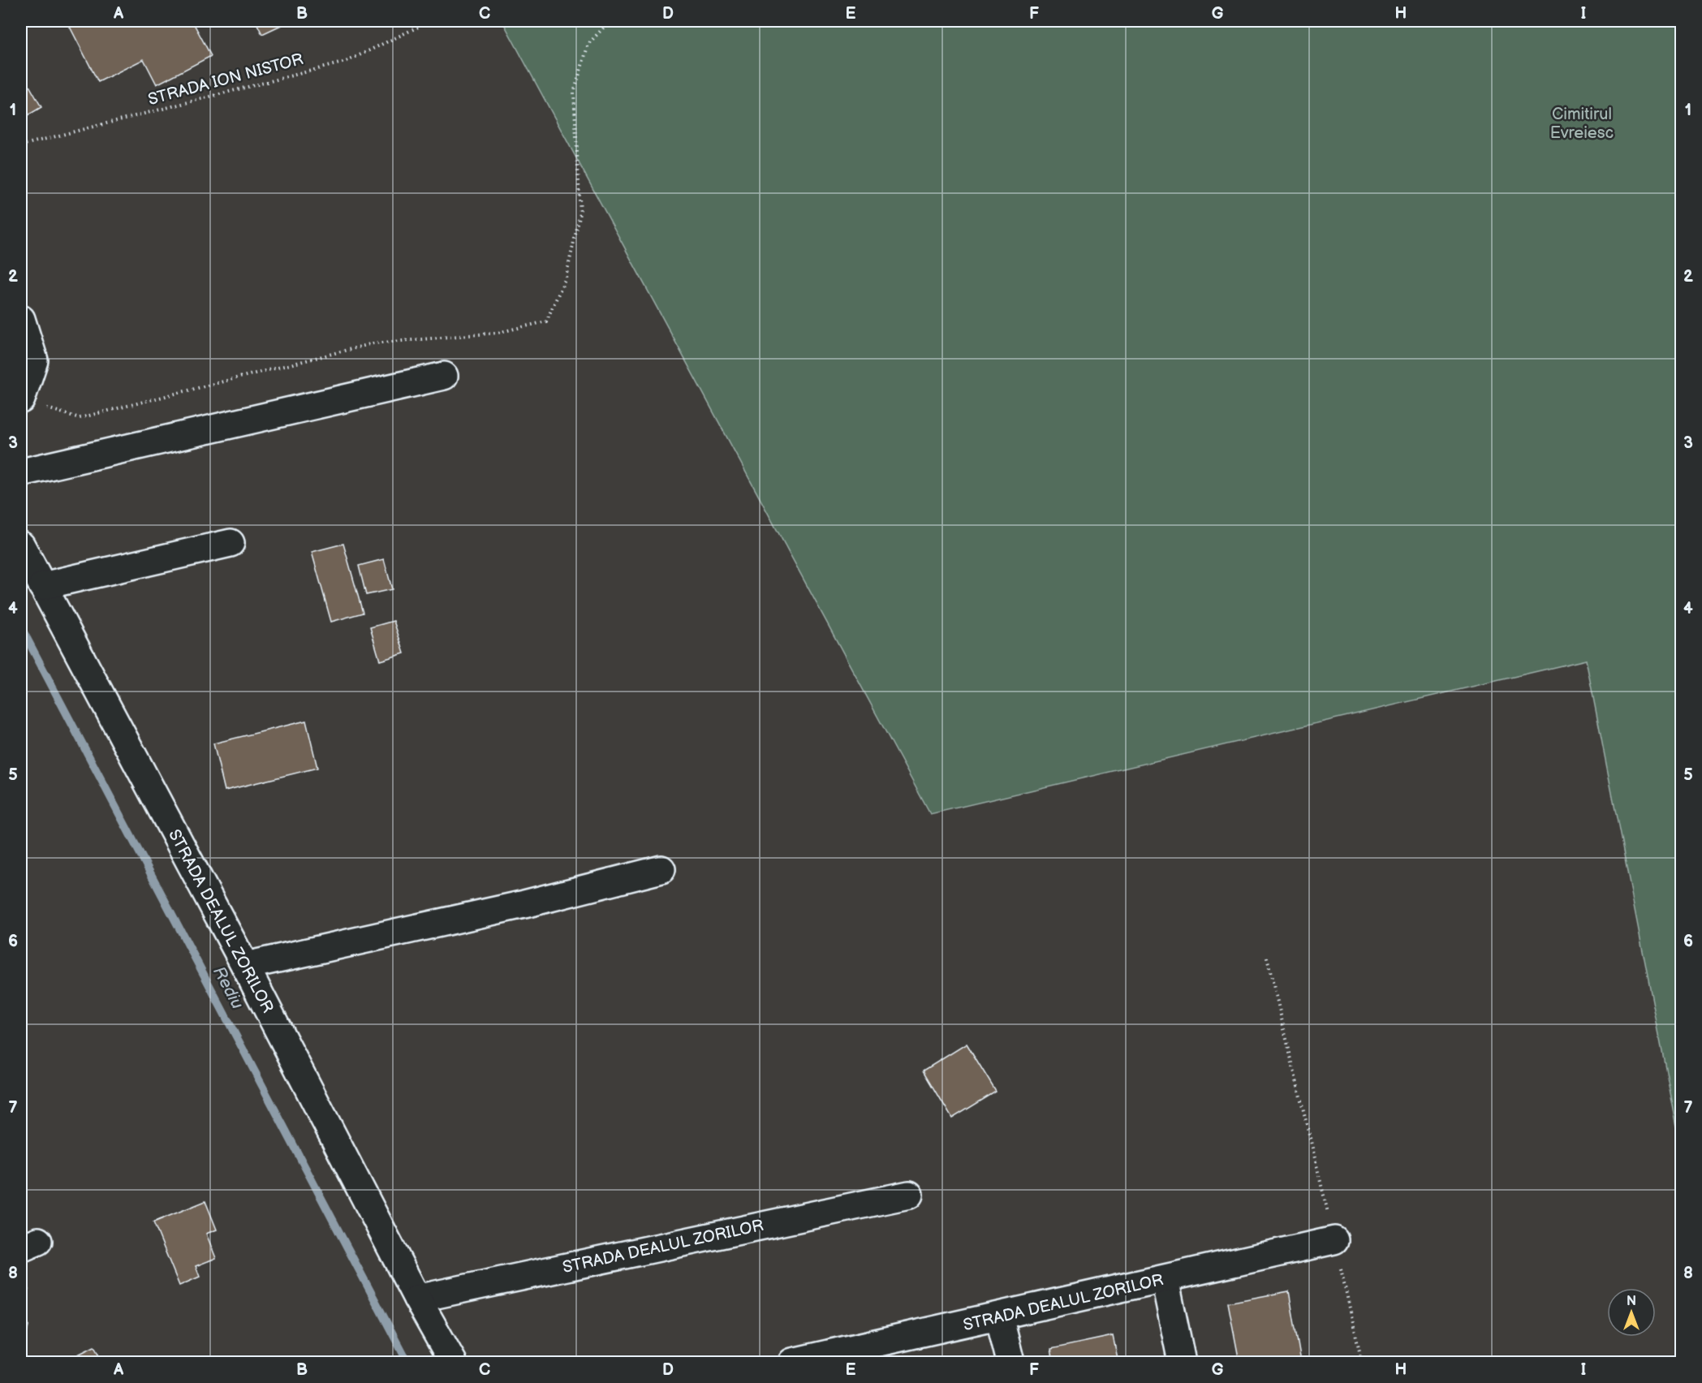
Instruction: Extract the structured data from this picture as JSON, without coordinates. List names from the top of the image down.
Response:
{
  "streets": {
    "street": ["STRADA DEALUL ZORILOR"],
    "path": ["STRADA ION NISTOR"]
  },
  "water": ["Rediu"],
  "parks": ["Cimitirul Evreiesc"],
  "north": "top",
  "grid": {
    "columns": [
      "A",
      "B",
      "C",
      "D",
      "E",
      "F",
      "G",
      "H",
      "I"
    ],
    "rows": [
      "1",
      "2",
      "3",
      "4",
      "5",
      "6",
      "7",
      "8"
    ]
  }
}
